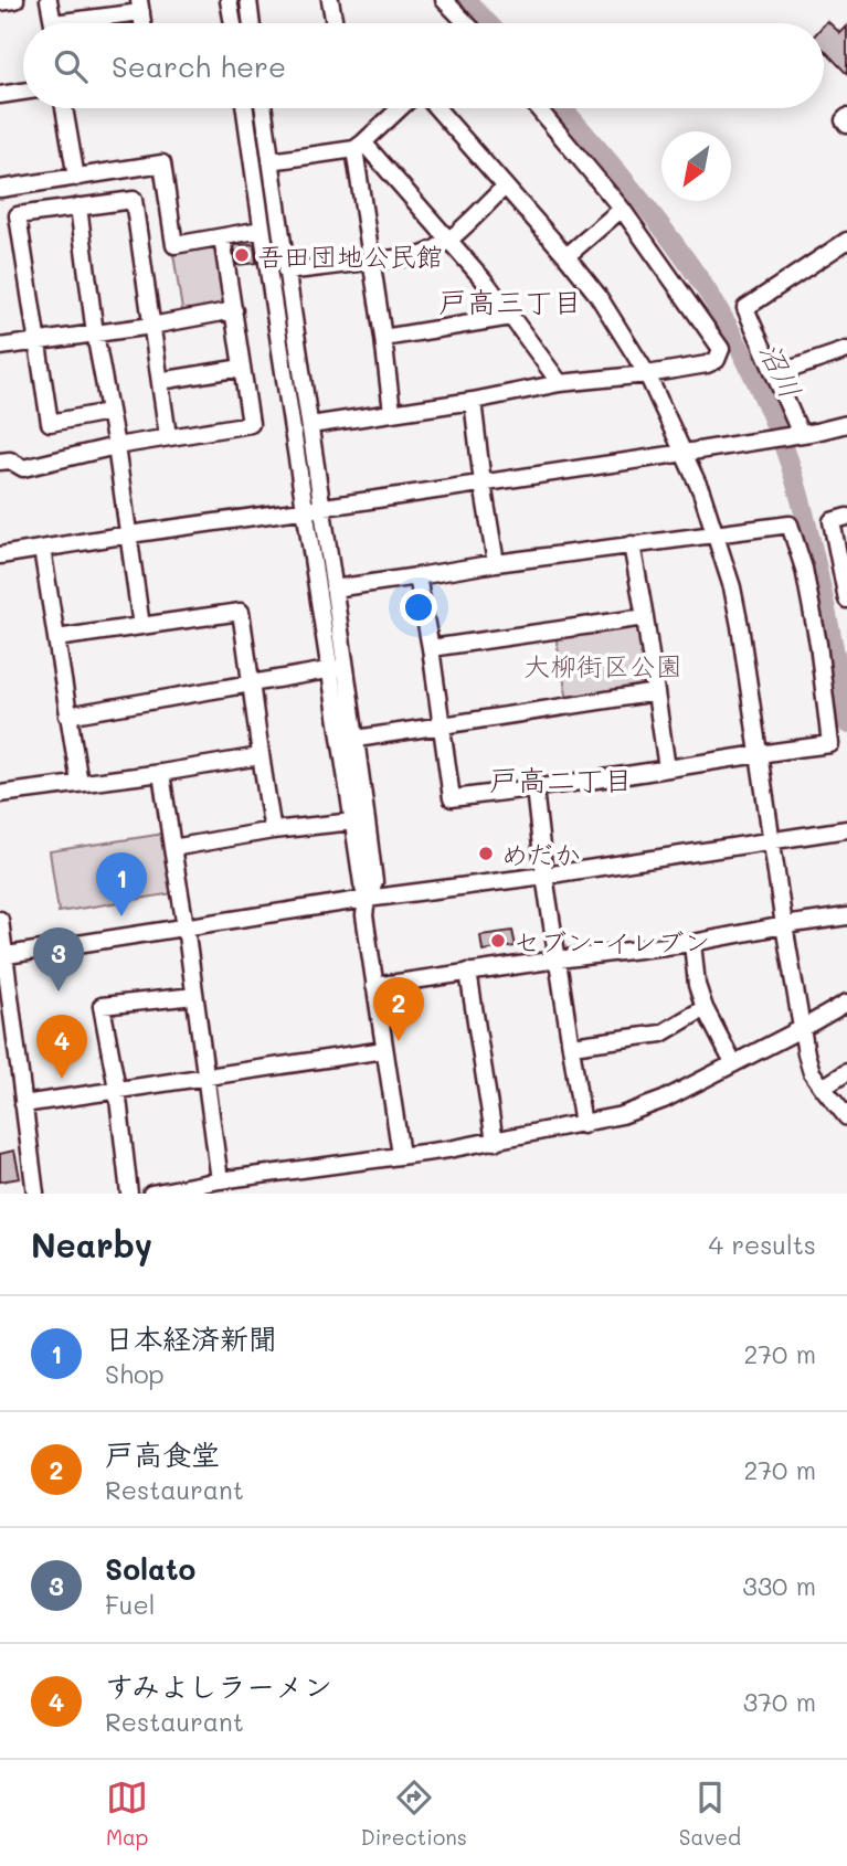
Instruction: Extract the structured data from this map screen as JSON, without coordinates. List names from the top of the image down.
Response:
{
  "districts": ["戸高三丁目", "戸高二丁目"],
  "water": ["沼川"],
  "parks": ["大柳街区公園"],
  "places": ["吾田団地公民館", "めだか", "セブン-イレブン"],
  "north": "bottom left",
  "page": {
    "search": "Search here",
    "pins": [
      "1",
      "3",
      "2",
      "4"
    ],
    "heading": ["Nearby", "4 results"],
    "list": [
      {
        "mark": "1",
        "name": "日本経済新聞",
        "note": "Shop",
        "value": "270 m"
      },
      {
        "mark": "2",
        "name": "戸高食堂",
        "note": "Restaurant",
        "value": "270 m"
      },
      {
        "mark": "3",
        "name": "Solato",
        "note": "Fuel",
        "value": "330 m"
      },
      {
        "mark": "4",
        "name": "すみよしラーメン",
        "note": "Restaurant",
        "value": "370 m"
      }
    ],
    "nav": ["Map", "Directions", "Saved"]
  }
}
